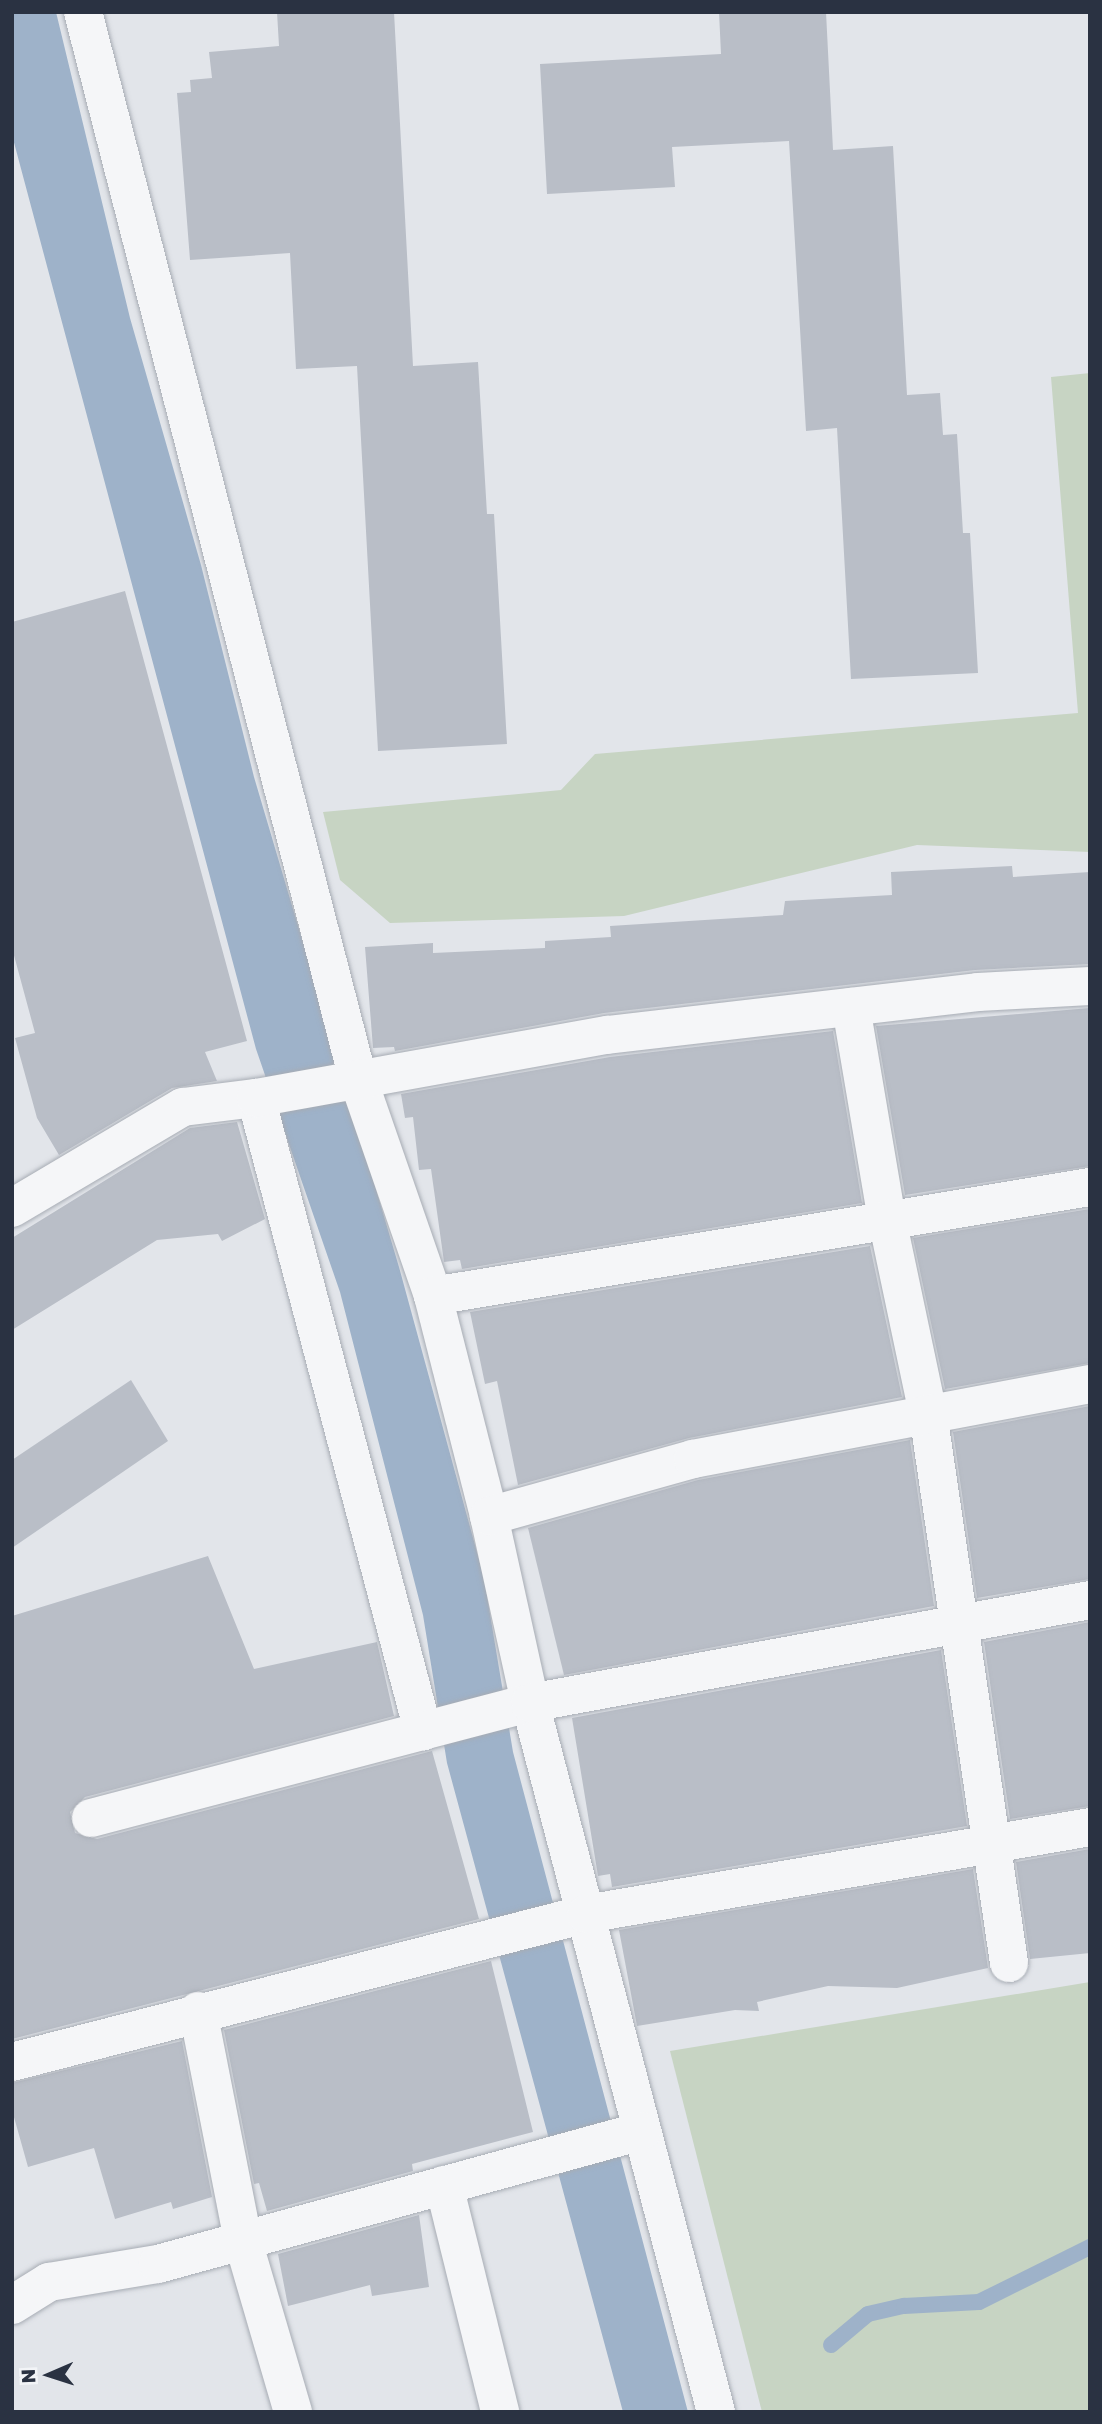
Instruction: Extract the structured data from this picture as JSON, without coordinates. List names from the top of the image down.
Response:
{
  "north": "left"
}
